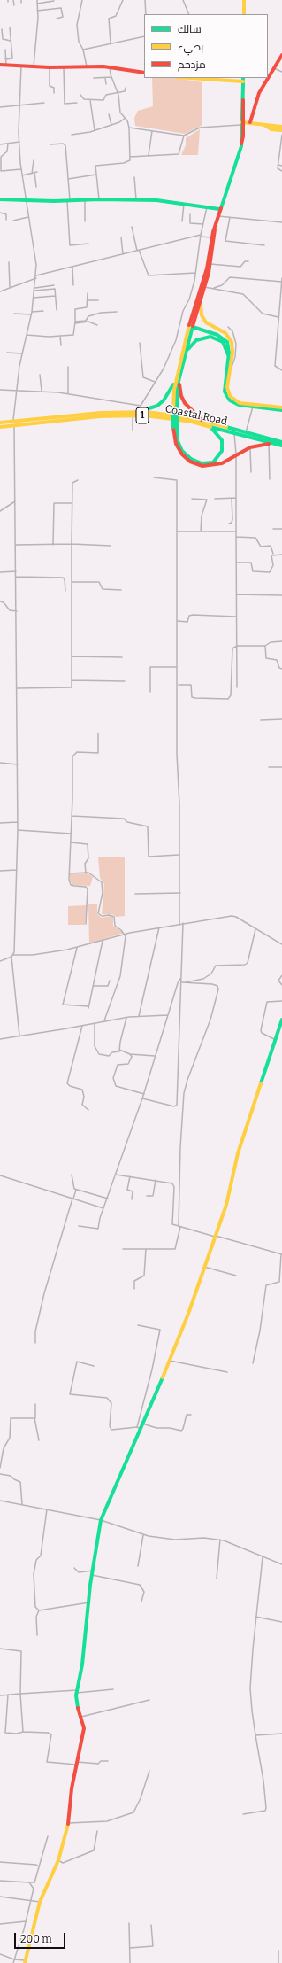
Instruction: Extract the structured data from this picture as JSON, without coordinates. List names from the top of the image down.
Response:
{
  "streets": {
    "main road": ["1", "Coastal Road"]
  },
  "legend": ["سالك", "بطيء", "مزدحم"],
  "scale_bar": "200 m"
}
